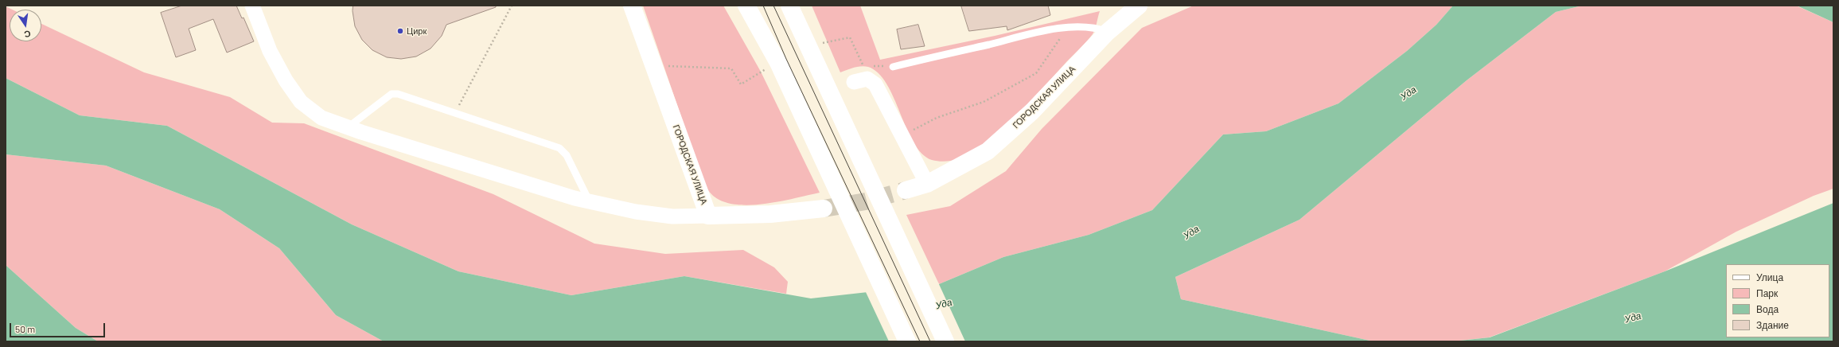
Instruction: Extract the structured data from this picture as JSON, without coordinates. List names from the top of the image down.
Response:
{
  "streets": {
    "main road": ["ГОРОДСКАЯ УЛИЦА"]
  },
  "water": ["Уда"],
  "places": ["Цирк"],
  "legend": [
    "Улица",
    "Парк",
    "Вода",
    "Здание"
  ],
  "scale_bar": "50 m",
  "north": "bottom"
}
